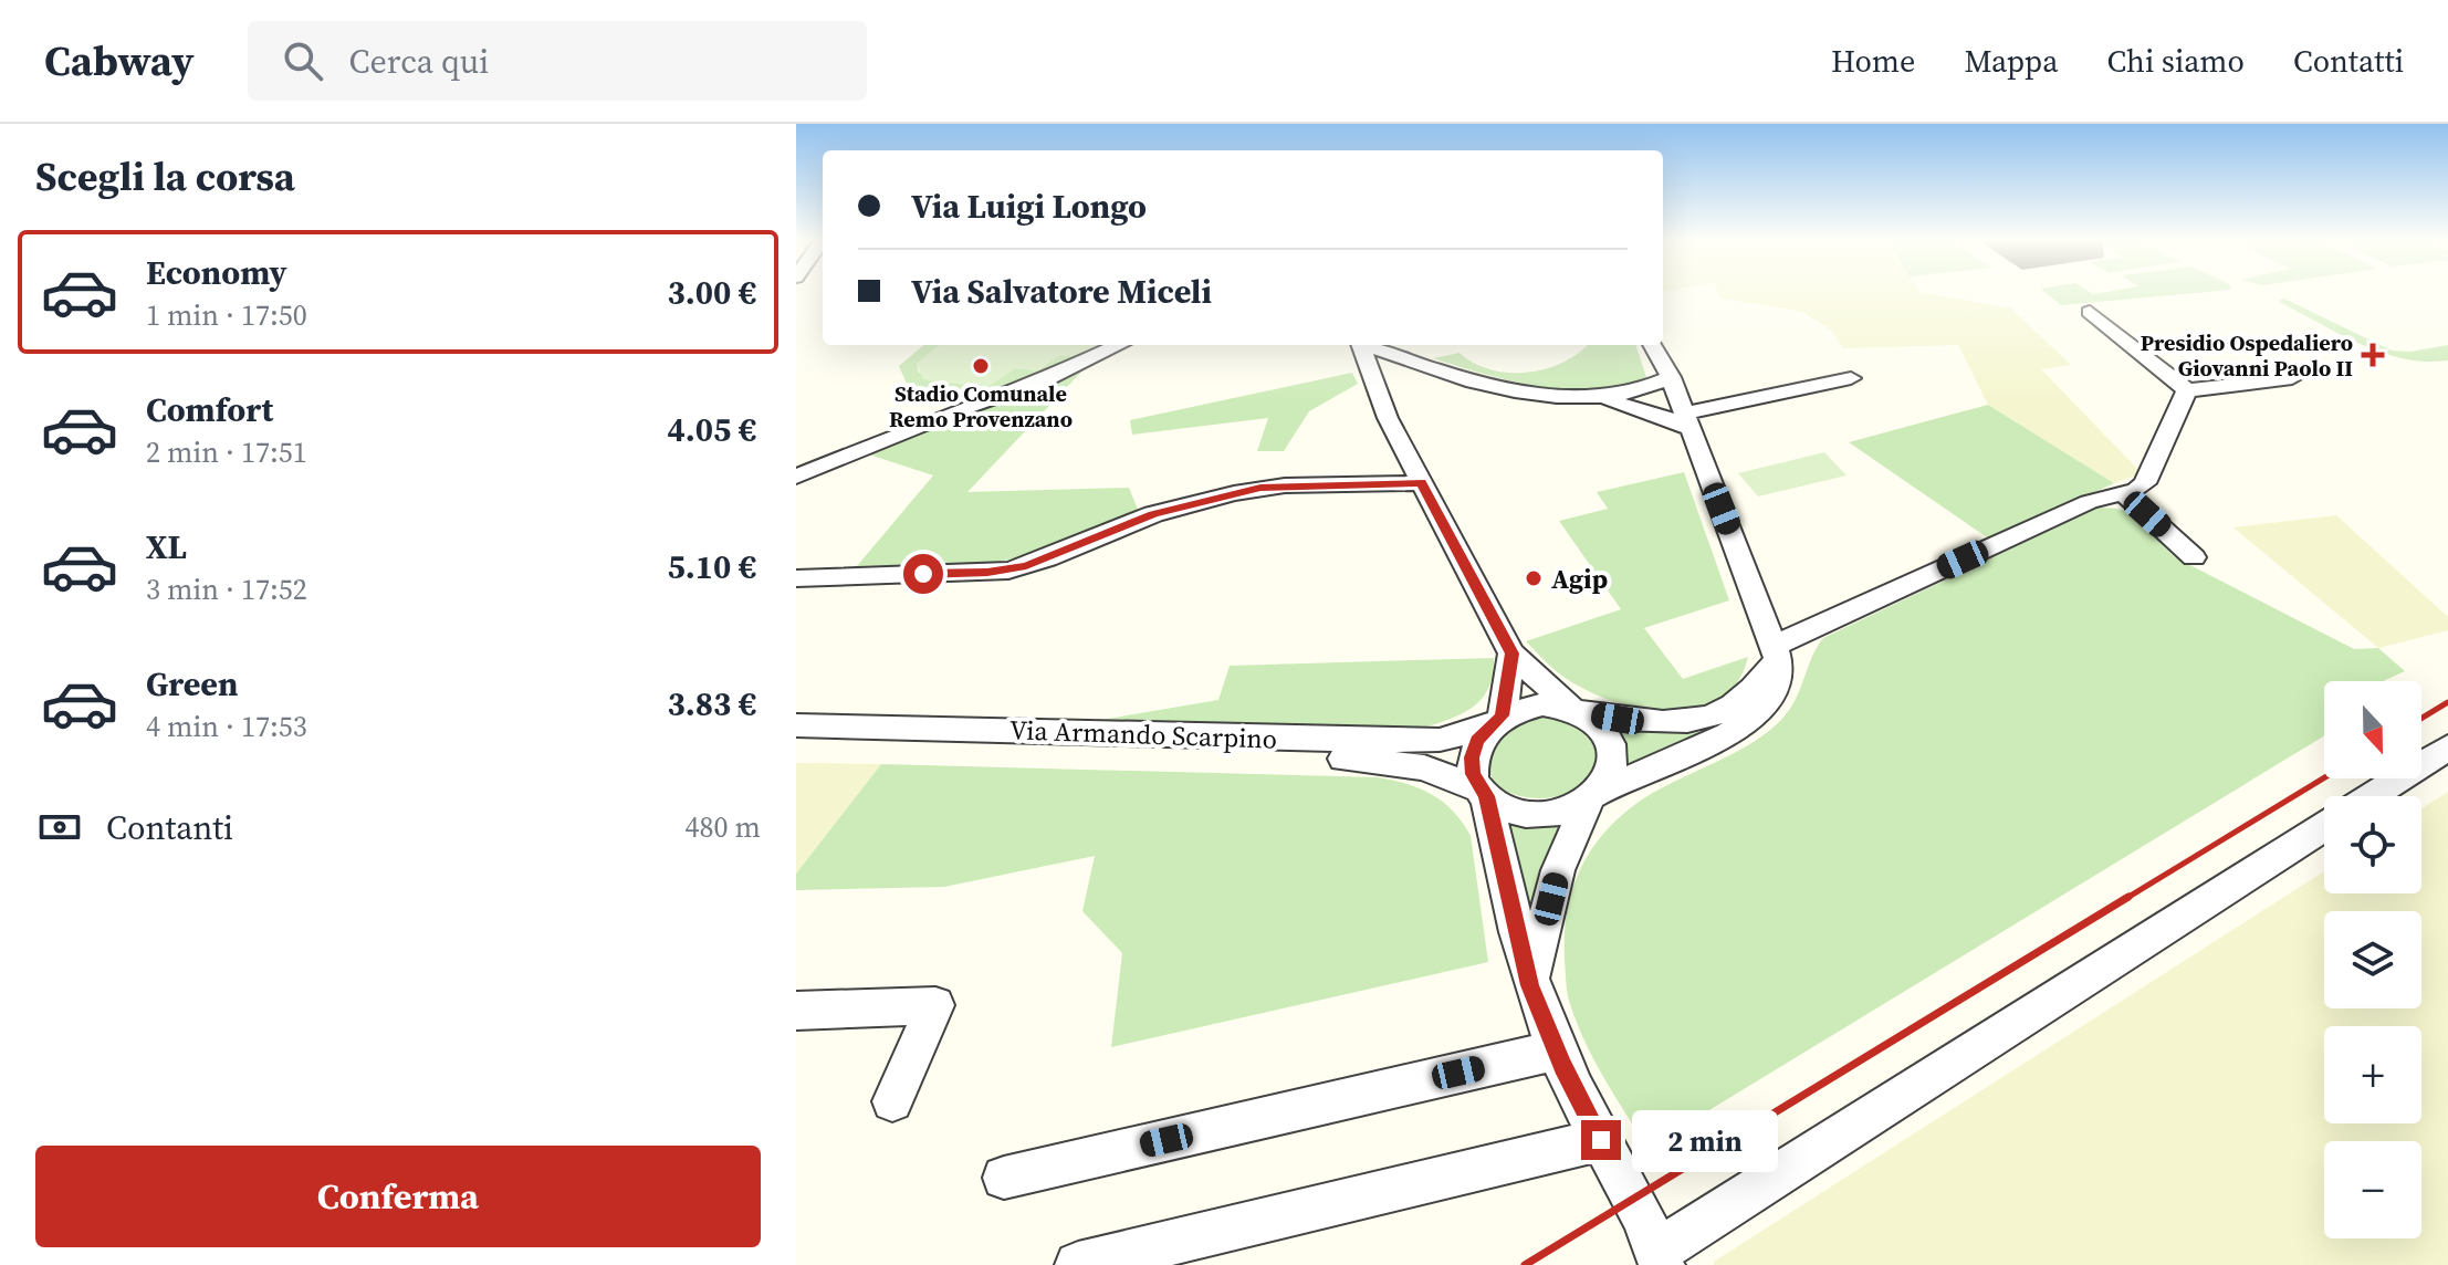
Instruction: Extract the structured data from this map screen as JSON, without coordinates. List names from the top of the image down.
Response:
{
  "streets": {
    "street": ["Via Armando Scarpino"]
  },
  "places": {
    "health": ["Presidio Ospedaliero Giovanni Paolo II"],
    "other": ["Stadio Comunale Remo Provenzano", "Agip"]
  },
  "north": "bottom",
  "page": {
    "header": "Cabway",
    "search": "Cerca qui",
    "nav": [
      "Home",
      "Mappa",
      "Chi siamo",
      "Contatti"
    ],
    "heading": "Scegli la corsa",
    "banner": ["Via Luigi Longo", "Via Salvatore Miceli"],
    "list": [
      {
        "name": "Economy",
        "note": "1 min · 17:50",
        "value": "3.00 €"
      },
      {
        "name": "Comfort",
        "note": "2 min · 17:51",
        "value": "4.05 €"
      },
      {
        "name": "XL",
        "note": "3 min · 17:52",
        "value": "5.10 €"
      },
      {
        "name": "Green",
        "note": "4 min · 17:53",
        "value": "3.83 €"
      }
    ],
    "map_buttons": ["+", "−"],
    "pay": ["Contanti", "480 m"],
    "bubble": "2 min",
    "buttons": "Conferma"
  }
}
